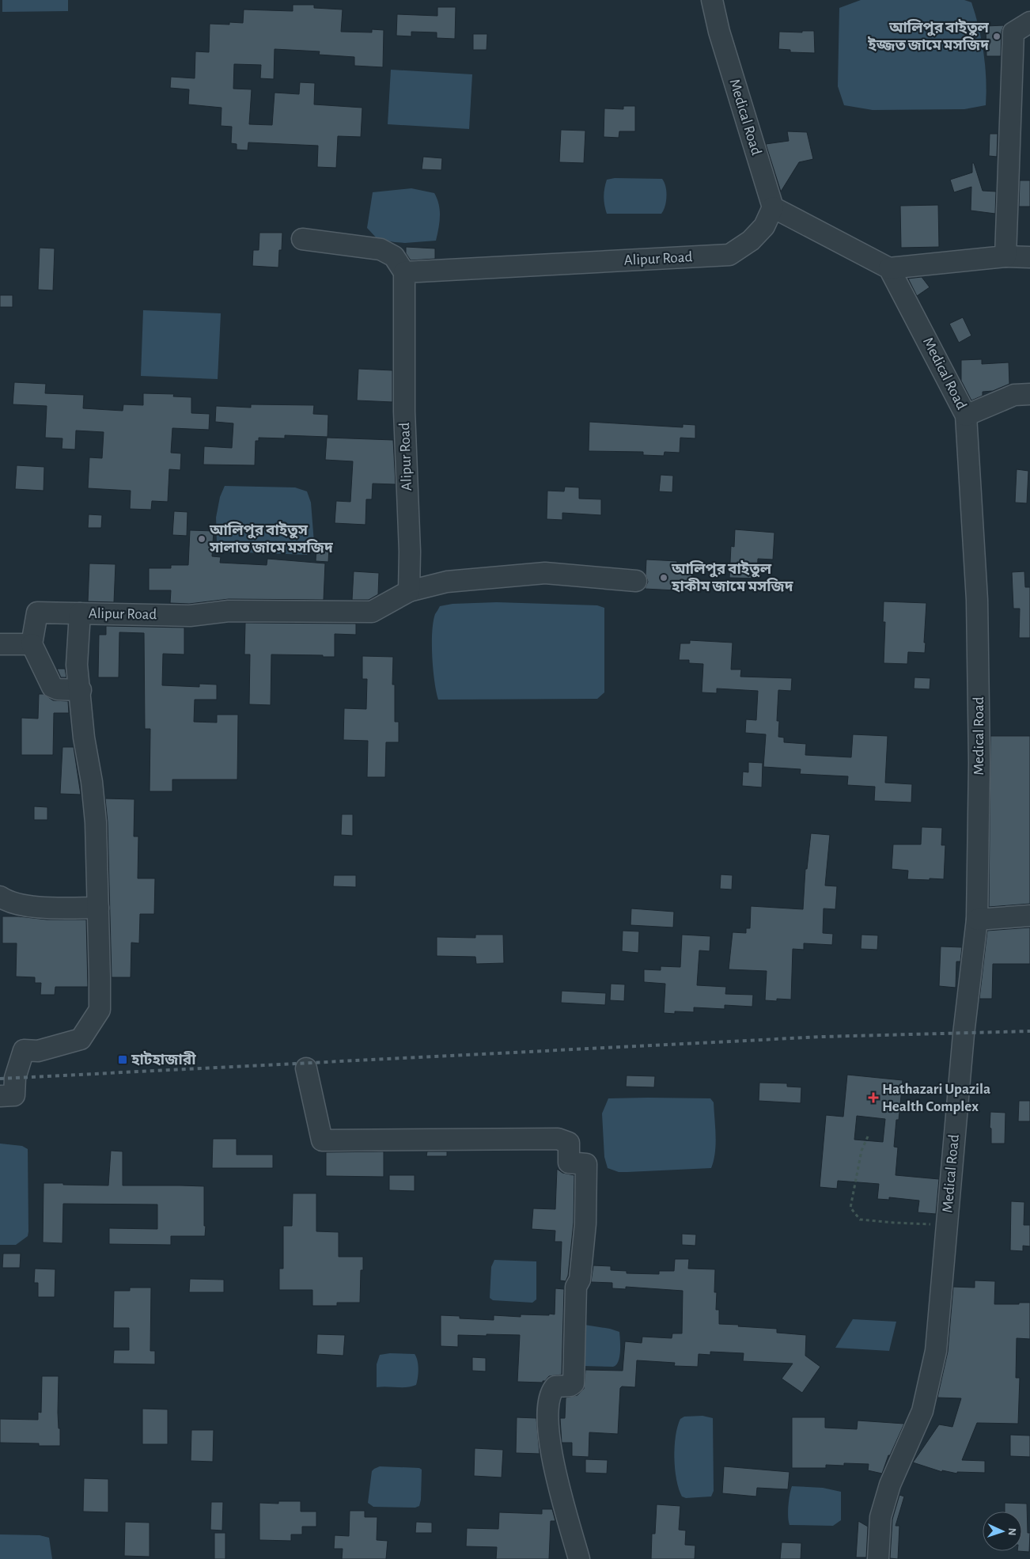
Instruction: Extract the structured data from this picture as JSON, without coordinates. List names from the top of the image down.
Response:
{
  "streets": {
    "street": ["Medical Road", "Alipur Road"]
  },
  "crossings": [
    ["Medical Road", "Alipur Road"]
  ],
  "places": {
    "other": ["আলিপুর বাইতুল ইজ্জত জামে মসজিদ", "আলিপুর বাইতুস সালাত জামে মসজিদ", "আলিপুর বাইতুল হাকীম জামে মসজিদ"],
    "transit": ["হাটহাজারী"],
    "health": ["Hathazari Upazila Health Complex"]
  },
  "north": "right"
}
